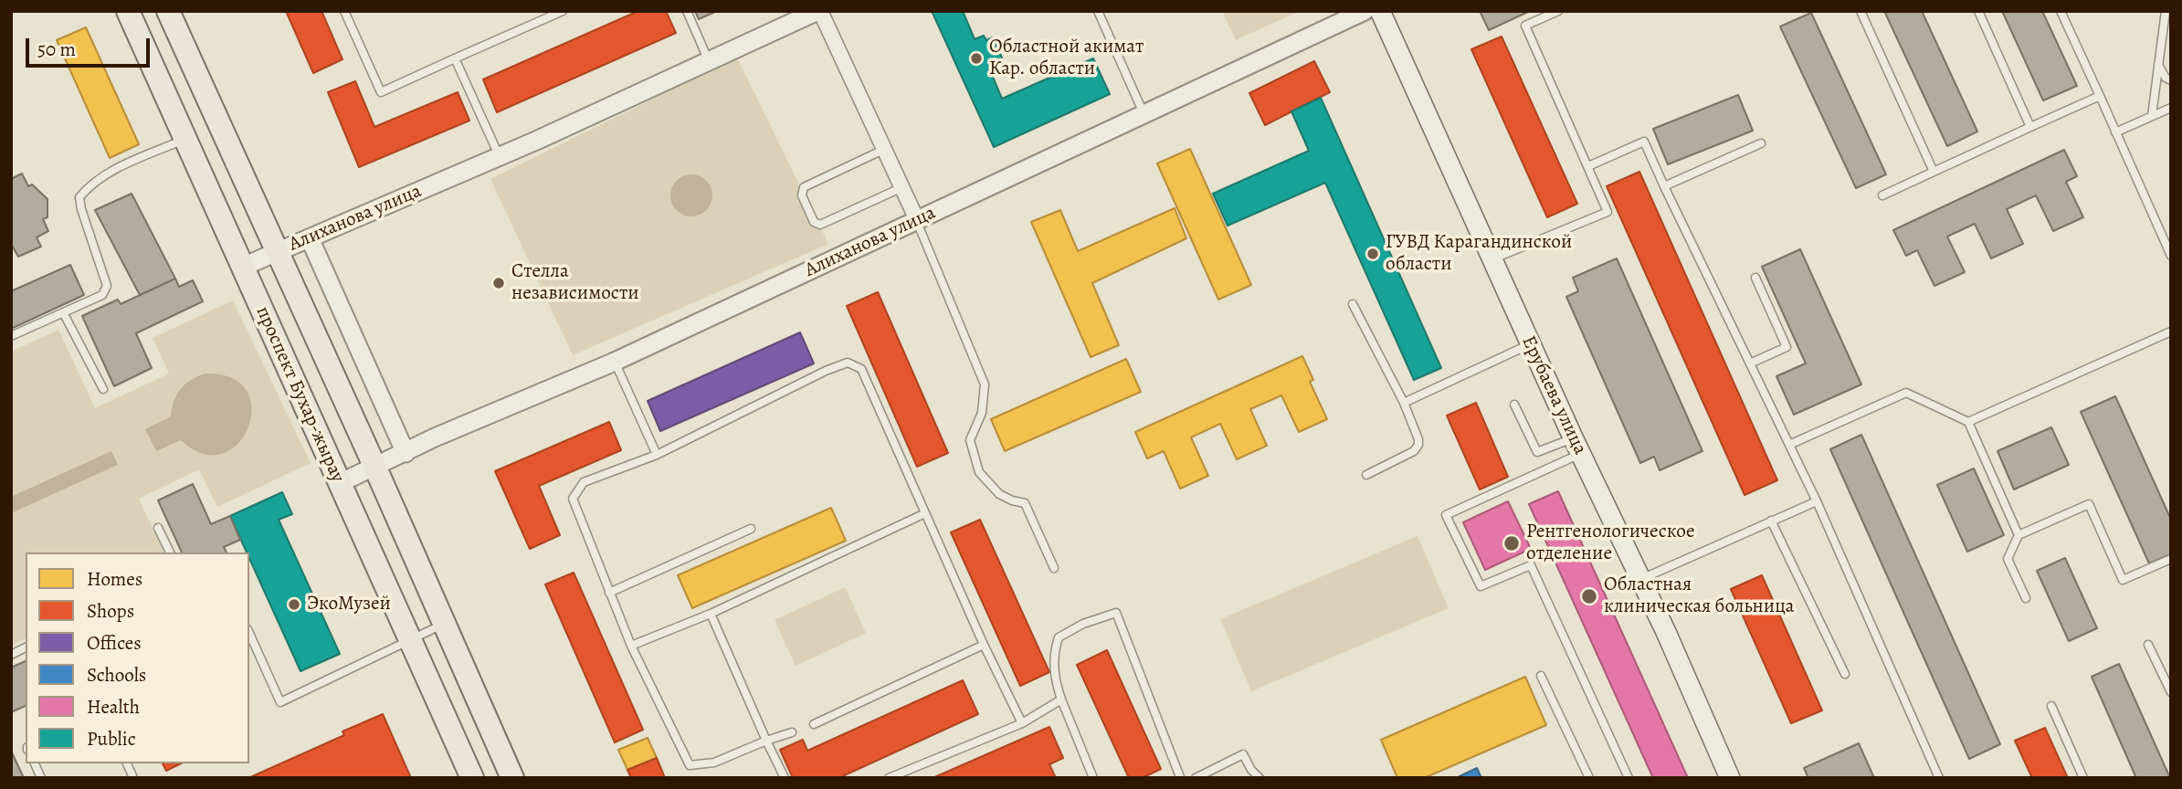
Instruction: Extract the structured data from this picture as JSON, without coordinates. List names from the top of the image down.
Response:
{
  "streets": {
    "main road": ["проспект Бухар-жырау", "Ерубаева улица"],
    "street": ["Алиханова улица"]
  },
  "crossings": [
    ["Алиханова улица", "проспект Бухар-жырау"]
  ],
  "places": [
    "Областной акимат Кар. области",
    "ГУВД Карагандинской области",
    "Стелла независимости",
    "Рентгенологическое отделение",
    "Областная клиническая больница",
    "ЭкоМузей"
  ],
  "legend": [
    "Homes",
    "Shops",
    "Offices",
    "Schools",
    "Health",
    "Public"
  ],
  "scale_bar": "50 m"
}
